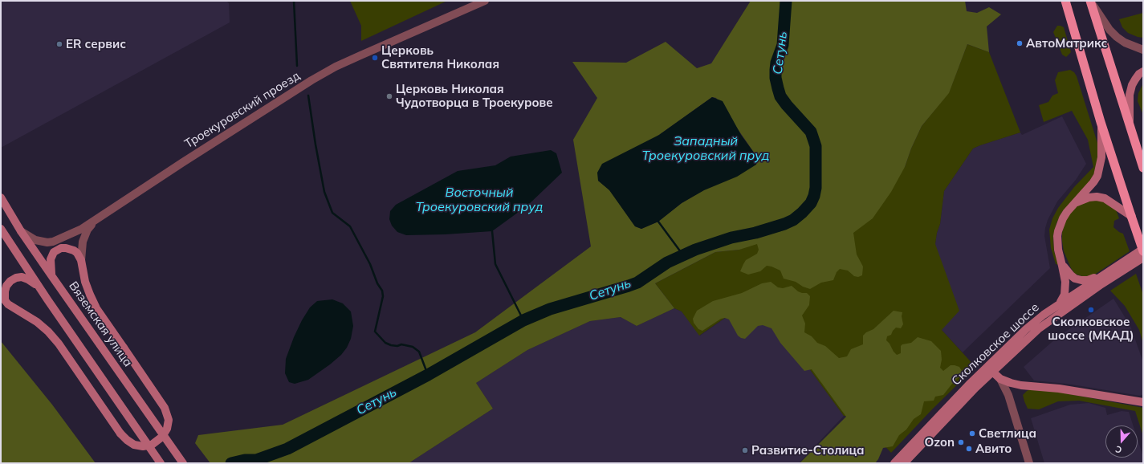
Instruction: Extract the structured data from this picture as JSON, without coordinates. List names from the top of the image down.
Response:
{
  "streets": {
    "main road": ["Вяземская улица", "Сколковское шоссе"],
    "street": ["Троекуровский проезд"]
  },
  "water": ["Сетунь", "Западный Троекуровский пруд", "Восточный Троекуровский пруд"],
  "places": [
    "АвтоМатрикс",
    "ER сервис",
    "Церковь Святителя Николая",
    "Церковь Николая Чудотворца в Троекурове",
    "Сколковское шоссе (МКАД)",
    "Светлица",
    "Ozon",
    "Авито",
    "Развитие-Столица"
  ],
  "north": "bottom"
}
